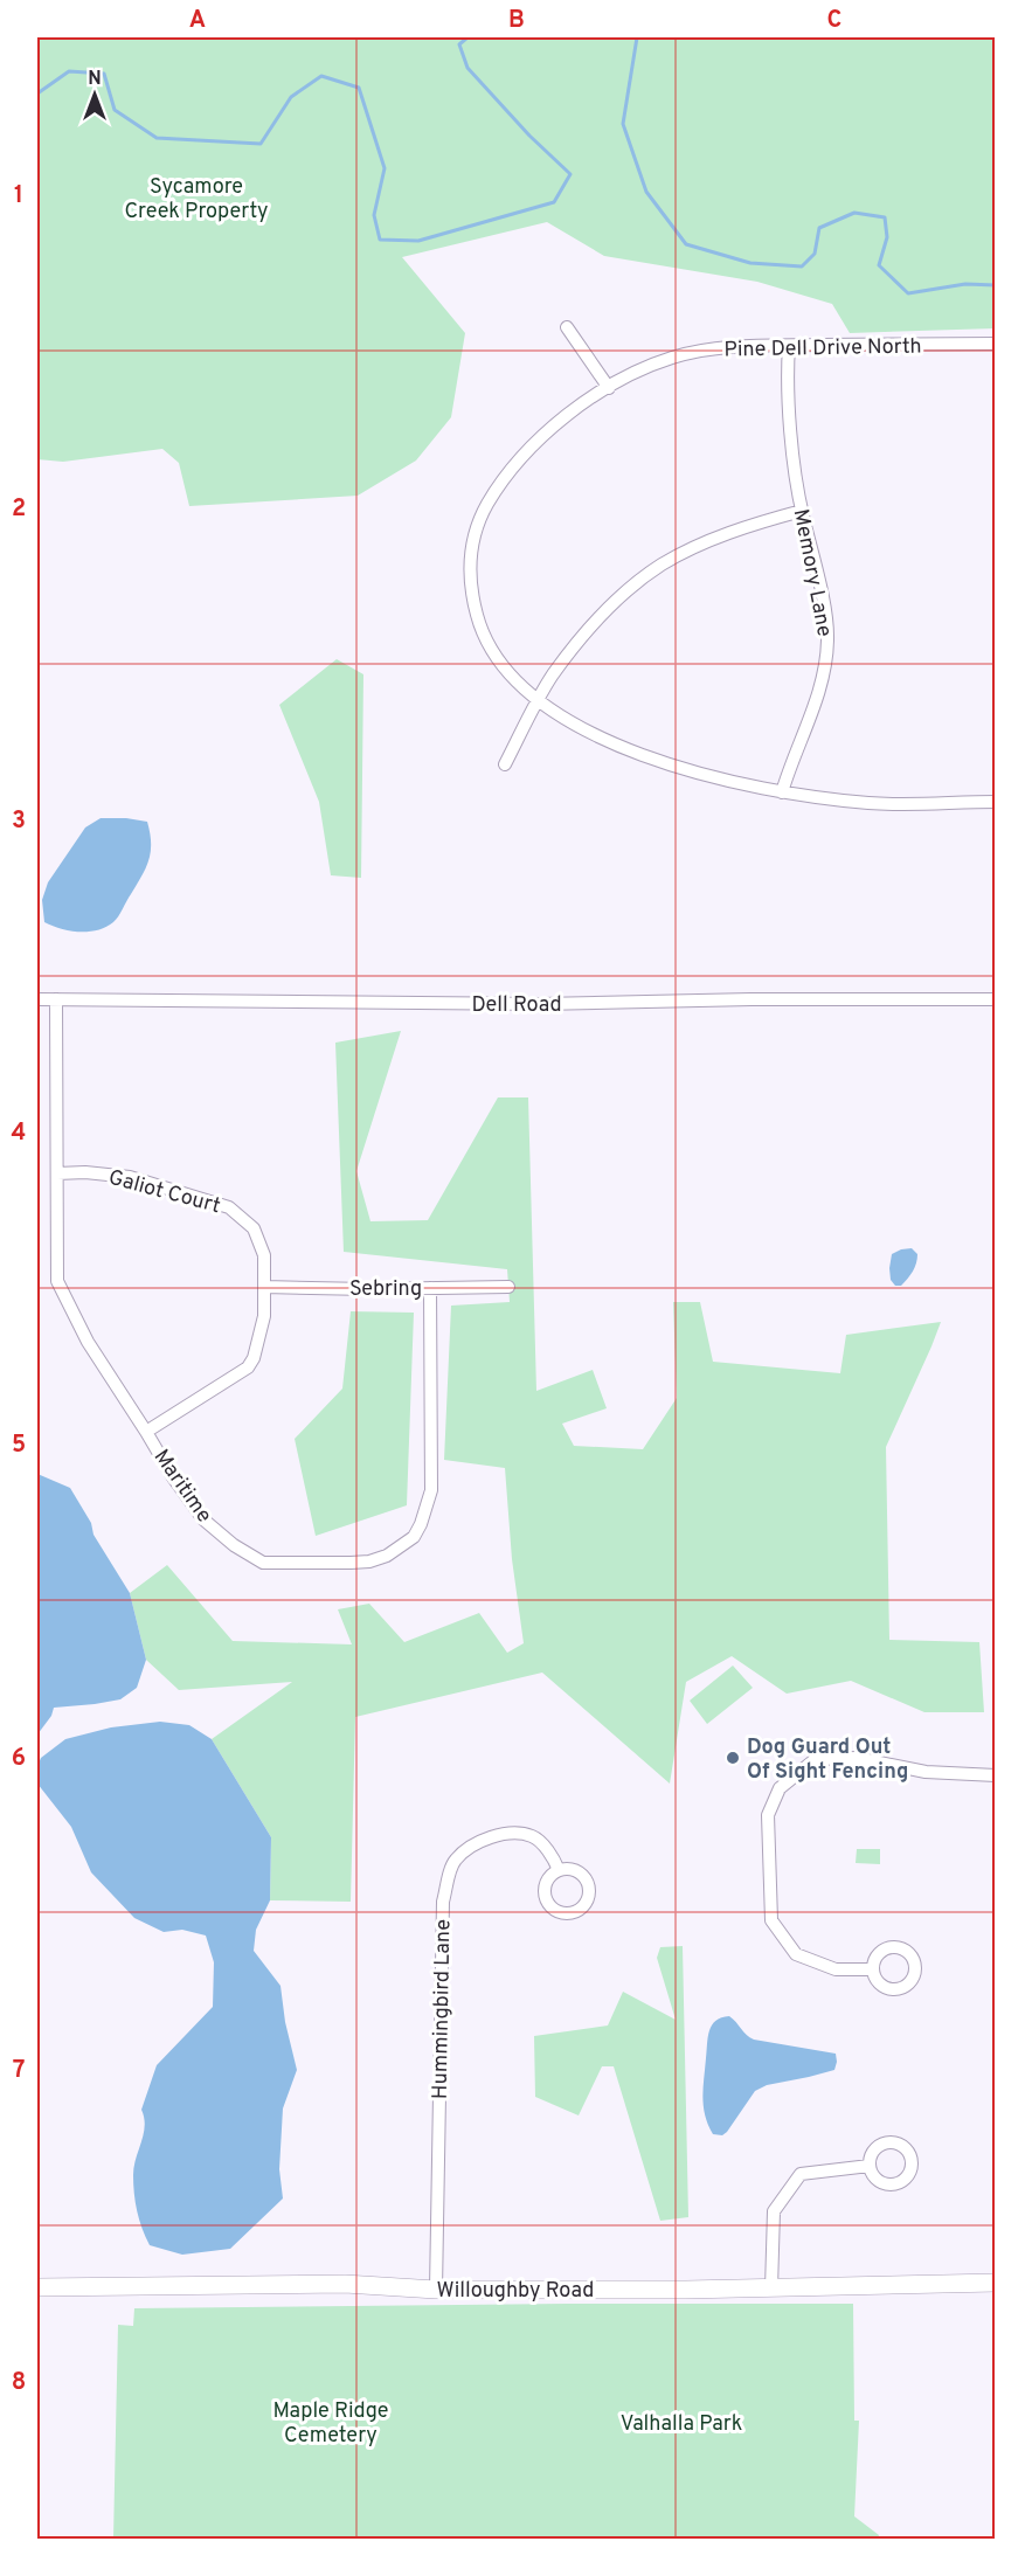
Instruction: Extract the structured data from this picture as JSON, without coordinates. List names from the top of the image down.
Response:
{
  "streets": {
    "street": [
      "Pine Dell Drive North",
      "Memory Lane",
      "Dell Road",
      "Galiot Court",
      "Sebring",
      "Maritime",
      "Hummingbird Lane",
      "Willoughby Road"
    ]
  },
  "crossings": [
    ["Pine Dell Drive North", "Memory Lane"],
    ["Dell Road", "Maritime"],
    ["Galiot Court", "Sebring"],
    ["Galiot Court", "Maritime"],
    ["Sebring", "Maritime"],
    ["Hummingbird Lane", "Willoughby Road"]
  ],
  "parks": ["Sycamore Creek Property", "Maple Ridge Cemetery", "Valhalla Park"],
  "places": ["Dog Guard Out Of Sight Fencing"],
  "north": "top",
  "grid": {
    "columns": ["A", "B", "C"],
    "rows": [
      "1",
      "2",
      "3",
      "4",
      "5",
      "6",
      "7",
      "8"
    ]
  }
}
